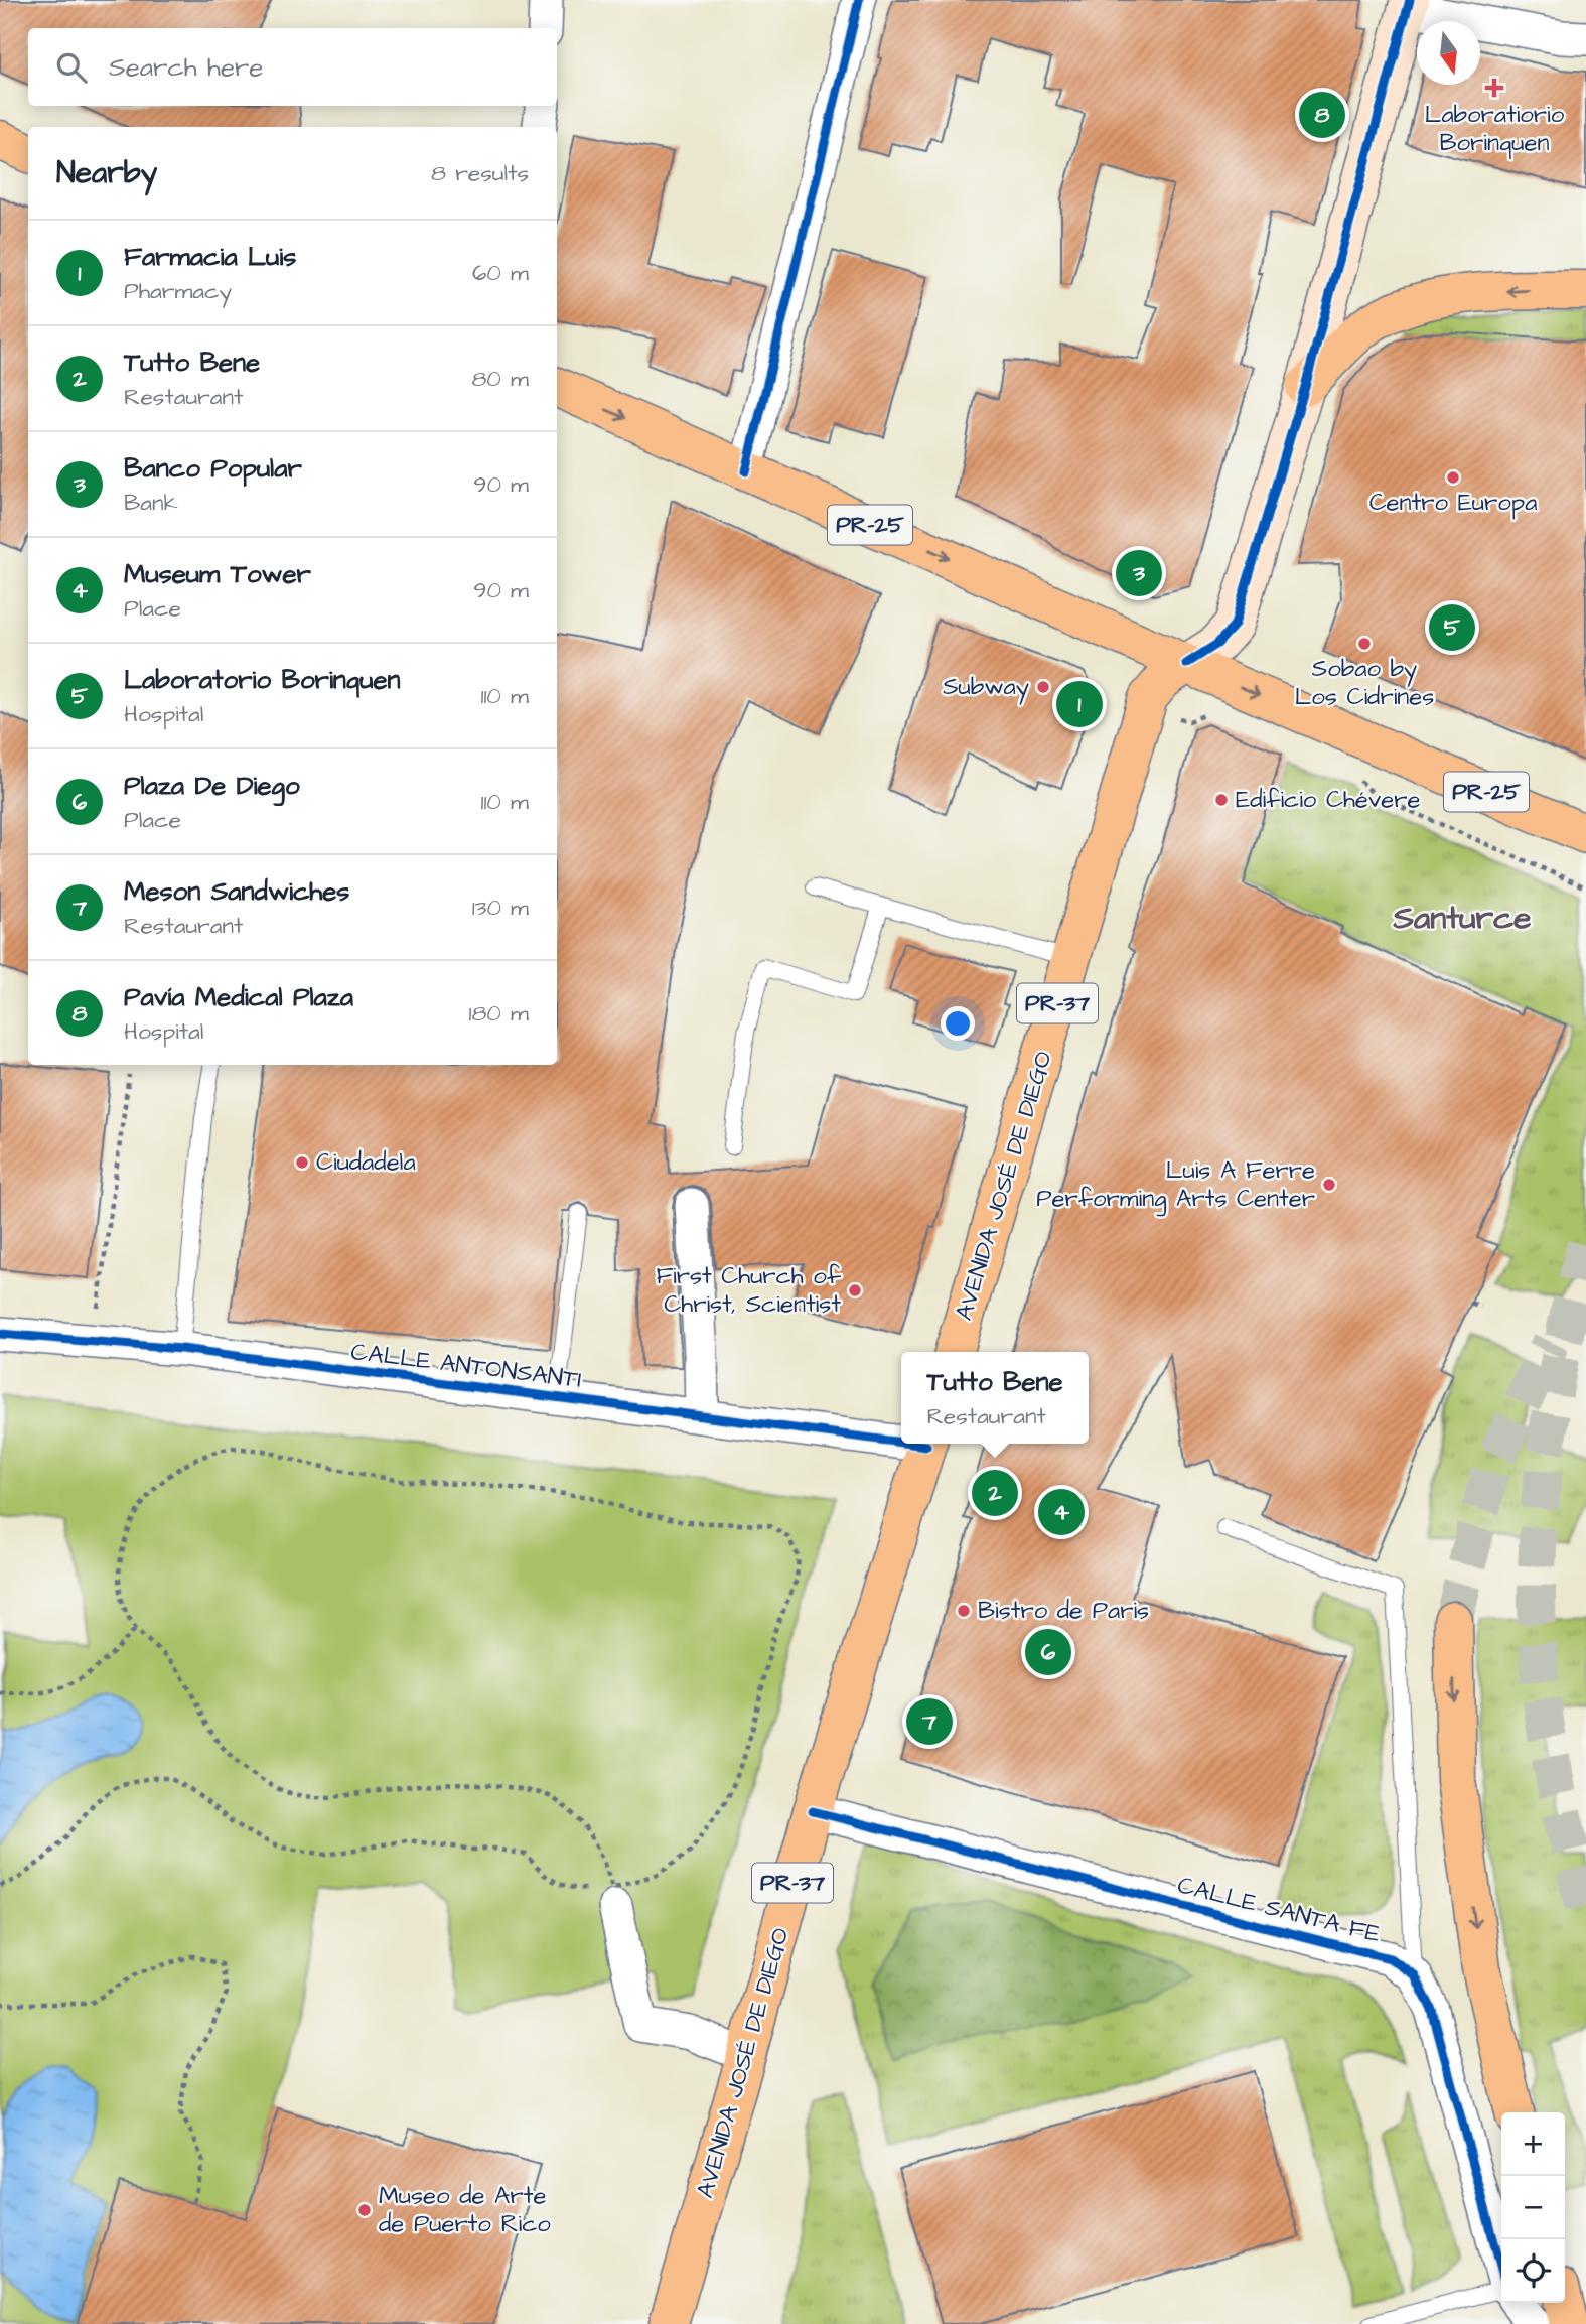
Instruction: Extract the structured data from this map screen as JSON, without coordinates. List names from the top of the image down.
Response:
{
  "streets": {
    "main road": ["PR-25", "PR-37", "AVENIDA JOSÉ DE DIEGO"],
    "street": ["CALLE ANTONSANTI", "CALLE SANTA FE"]
  },
  "crossings": [
    ["PR-25", "PR-37"],
    ["PR-25", "AVENIDA JOSÉ DE DIEGO"],
    ["PR-37", "AVENIDA JOSÉ DE DIEGO"],
    ["AVENIDA JOSÉ DE DIEGO", "CALLE SANTA FE"]
  ],
  "districts": ["Santurce"],
  "places": {
    "health": ["Laboratiorio Borinquen"],
    "other": [
      "Centro Europa",
      "Sobao by Los Cidrines",
      "Subway",
      "Edificio Chévere",
      "Ciudadela",
      "Luis A Ferre Performing Arts Center",
      "First Church of Christ, Scientist",
      "Bistro de Paris",
      "Museo de Arte de Puerto Rico"
    ]
  },
  "north": "bottom",
  "page": {
    "search": "Search here",
    "pins": [
      "8",
      "3",
      "5",
      "1",
      "2",
      "4",
      "6",
      "7"
    ],
    "heading": ["Nearby", "8 results"],
    "list": [
      {
        "mark": "1",
        "name": "Farmacia Luis",
        "note": "Pharmacy",
        "value": "60 m"
      },
      {
        "mark": "2",
        "name": "Tutto Bene",
        "note": "Restaurant",
        "value": "80 m"
      },
      {
        "mark": "3",
        "name": "Banco Popular",
        "note": "Bank",
        "value": "90 m"
      },
      {
        "mark": "4",
        "name": "Museum Tower",
        "note": "Place",
        "value": "90 m"
      },
      {
        "mark": "5",
        "name": "Laboratorio Borinquen",
        "note": "Hospital",
        "value": "110 m"
      },
      {
        "mark": "6",
        "name": "Plaza De Diego",
        "note": "Place",
        "value": "110 m"
      },
      {
        "mark": "7",
        "name": "Meson Sandwiches",
        "note": "Restaurant",
        "value": "130 m"
      },
      {
        "mark": "8",
        "name": "Pavía Medical Plaza",
        "note": "Hospital",
        "value": "180 m"
      }
    ],
    "popup": ["Tutto Bene", "Restaurant"],
    "map_buttons": ["+", "−"]
  }
}
